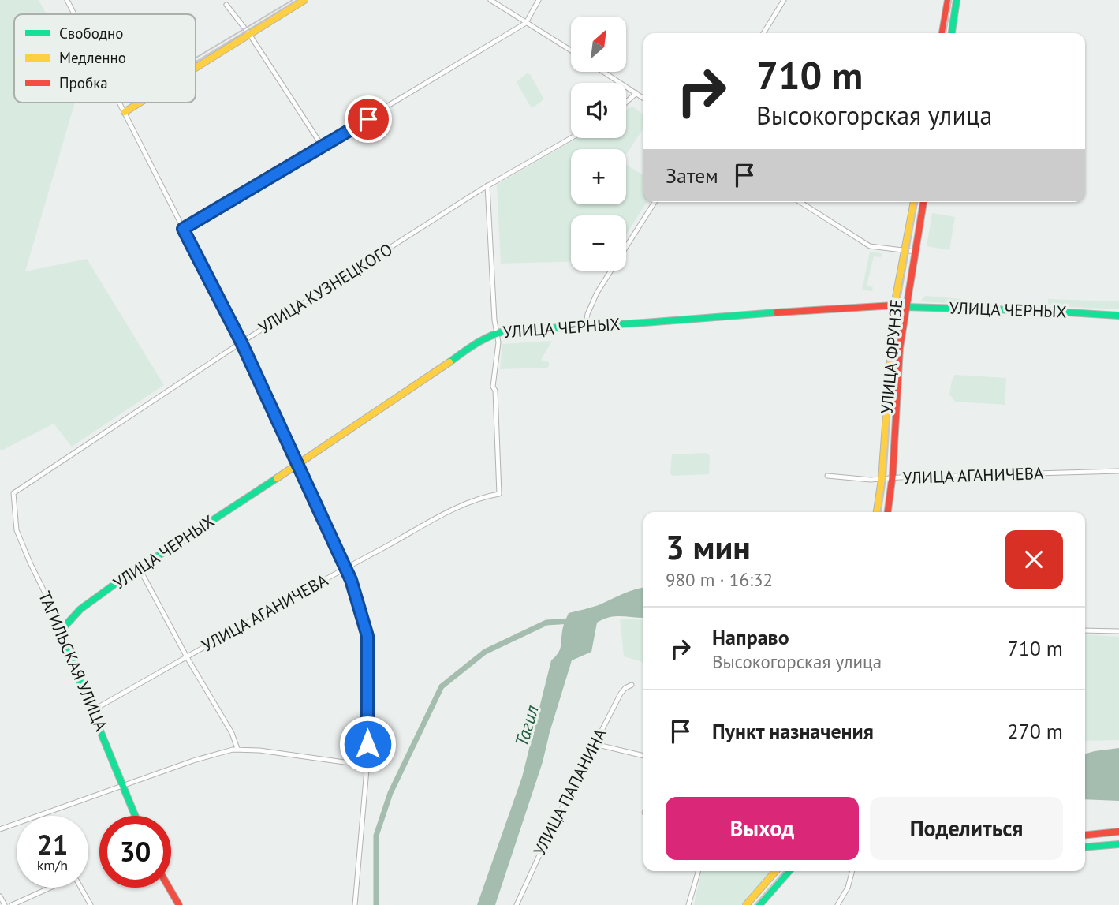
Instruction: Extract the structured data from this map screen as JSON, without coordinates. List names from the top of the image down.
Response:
{
  "streets": {
    "main road": ["УЛИЦА ЧЕРНЫХ", "УЛИЦА ФРУНЗЕ", "ТАГИЛЬСКАЯ УЛИЦА"],
    "street": ["УЛИЦА КУЗНЕЦКОГО", "УЛИЦА АГАНИЧЕВА", "УЛИЦА ПАПАНИНА"]
  },
  "crossings": [
    ["УЛИЦА КУЗНЕЦКОГО", "ТАГИЛЬСКАЯ УЛИЦА"],
    ["УЛИЦА ЧЕРНЫХ", "УЛИЦА ФРУНЗЕ"],
    ["УЛИЦА ЧЕРНЫХ", "УЛИЦА АГАНИЧЕВА"],
    ["УЛИЦА ЧЕРНЫХ", "ТАГИЛЬСКАЯ УЛИЦА"],
    ["УЛИЦА ФРУНЗЕ", "УЛИЦА АГАНИЧЕВА"],
    ["УЛИЦА АГАНИЧЕВА", "ТАГИЛЬСКАЯ УЛИЦА"]
  ],
  "water": ["Тагил"],
  "legend": ["Свободно", "Медленно", "Пробка"],
  "north": "top right",
  "page": {
    "map_buttons": ["+", "−"],
    "turn": ["710 m", "Высокогорская улица"],
    "then": "Затем",
    "heading": ["3 мин", "980 m · 16:32"],
    "list": [
      {
        "name": "Направо",
        "note": "Высокогорская улица",
        "value": "710 m"
      },
      {
        "name": "Пункт назначения",
        "value": "270 m"
      }
    ],
    "buttons": ["Выход", "Поделиться"],
    "speed": "21 km/h",
    "limit": "30"
  }
}
